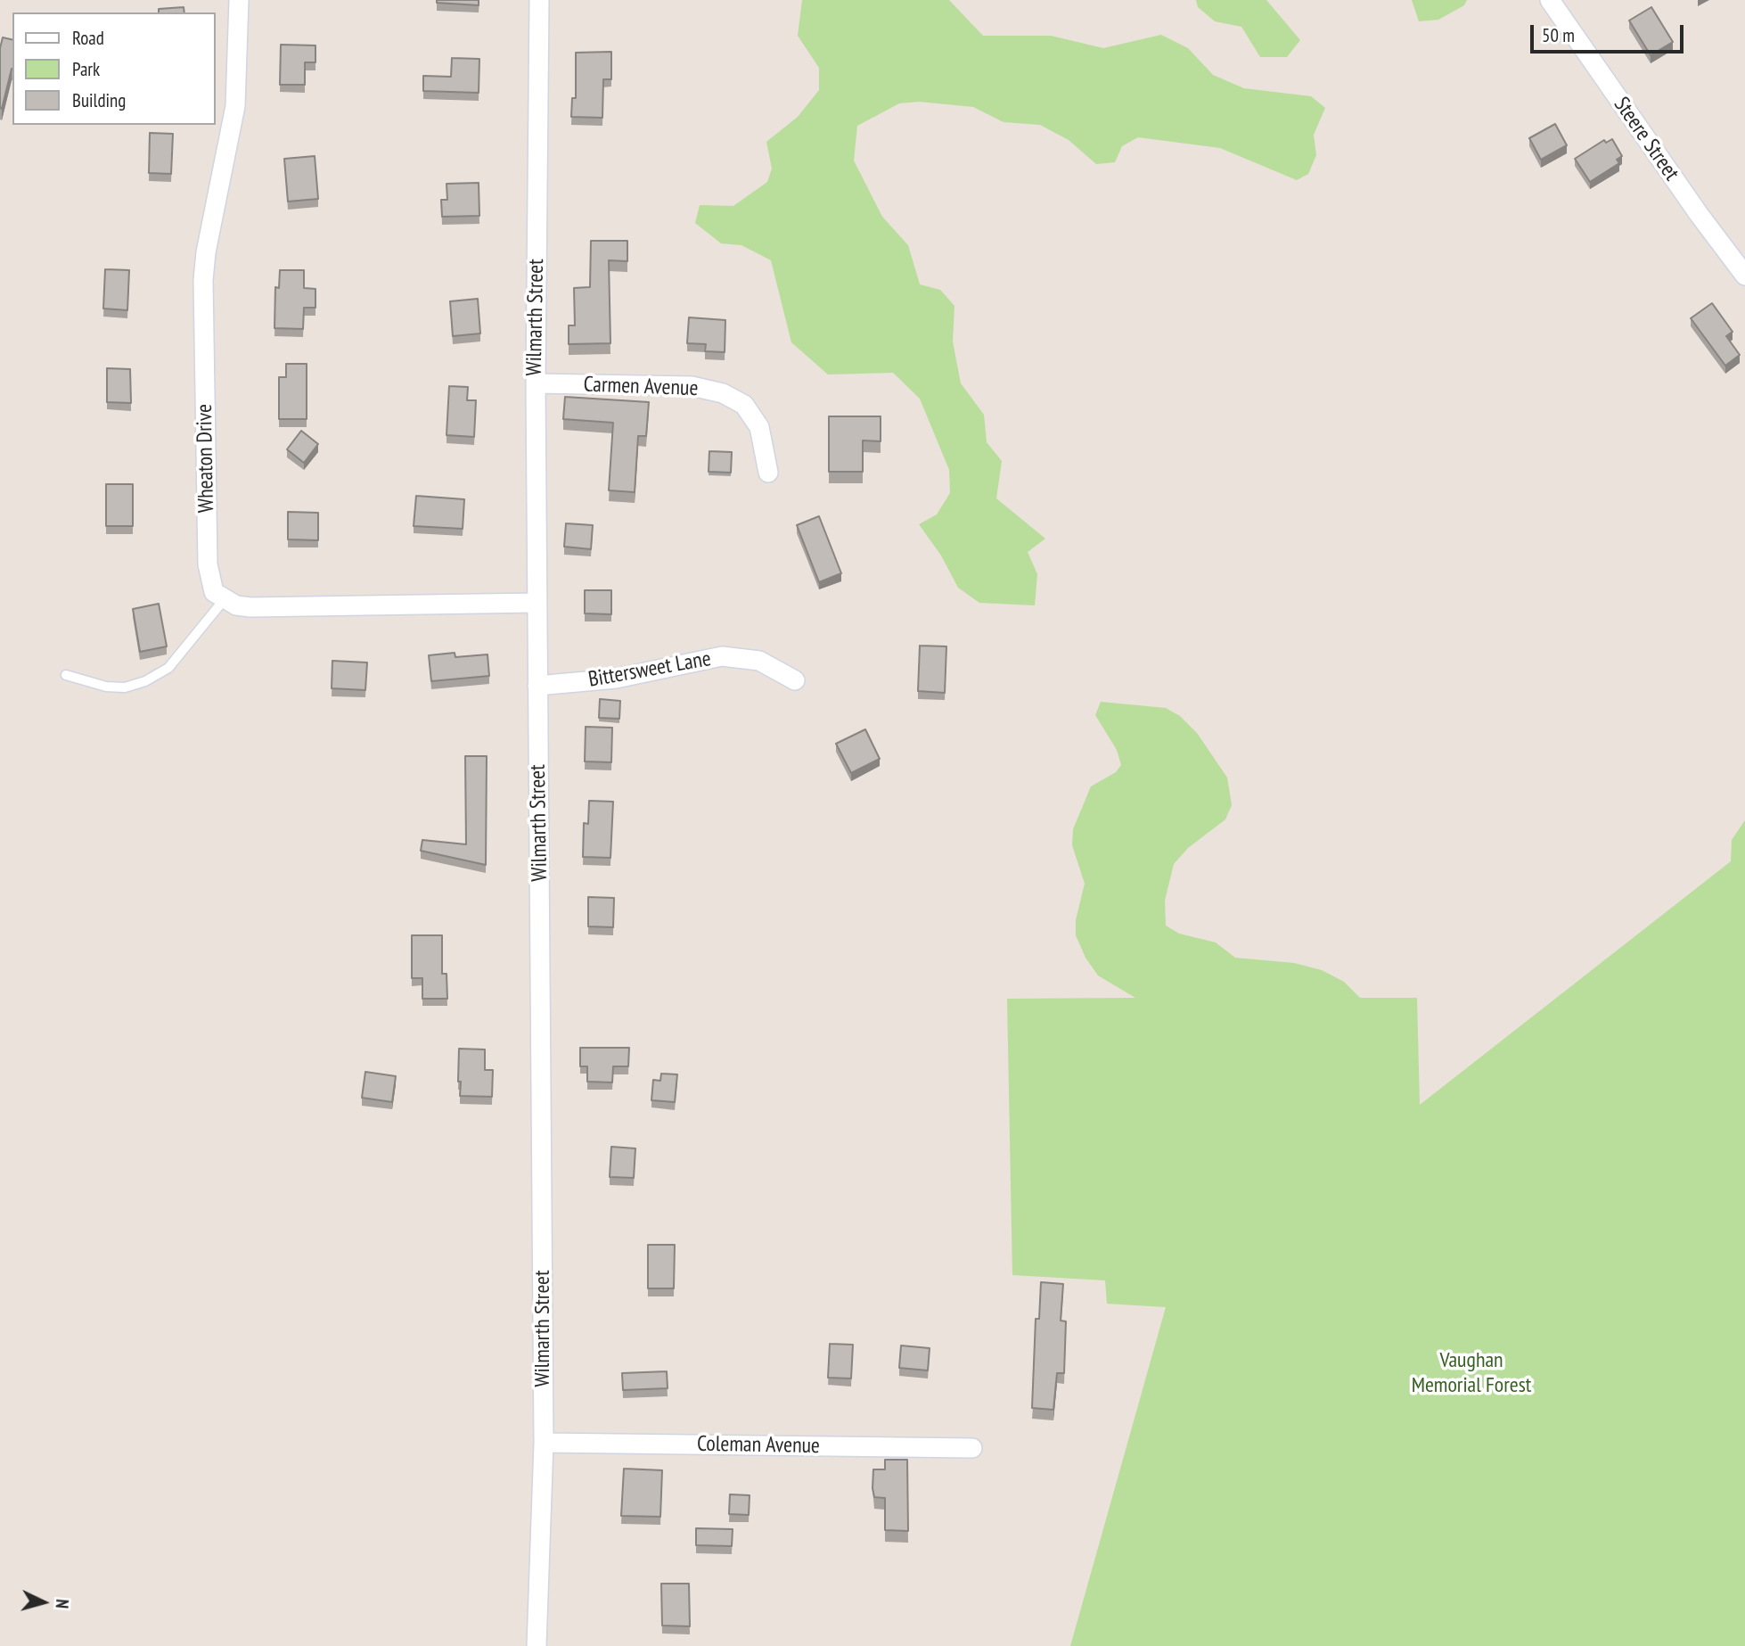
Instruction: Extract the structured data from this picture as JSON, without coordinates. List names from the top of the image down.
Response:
{
  "streets": {
    "street": [
      "Steere Street",
      "Wilmarth Street",
      "Carmen Avenue",
      "Wheaton Drive",
      "Bittersweet Lane",
      "Coleman Avenue"
    ]
  },
  "crossings": [
    ["Wilmarth Street", "Carmen Avenue"],
    ["Wilmarth Street", "Bittersweet Lane"],
    ["Wilmarth Street", "Coleman Avenue"]
  ],
  "parks": ["Vaughan Memorial Forest"],
  "legend": ["Road", "Park", "Building"],
  "scale_bar": "50 m",
  "north": "right"
}
